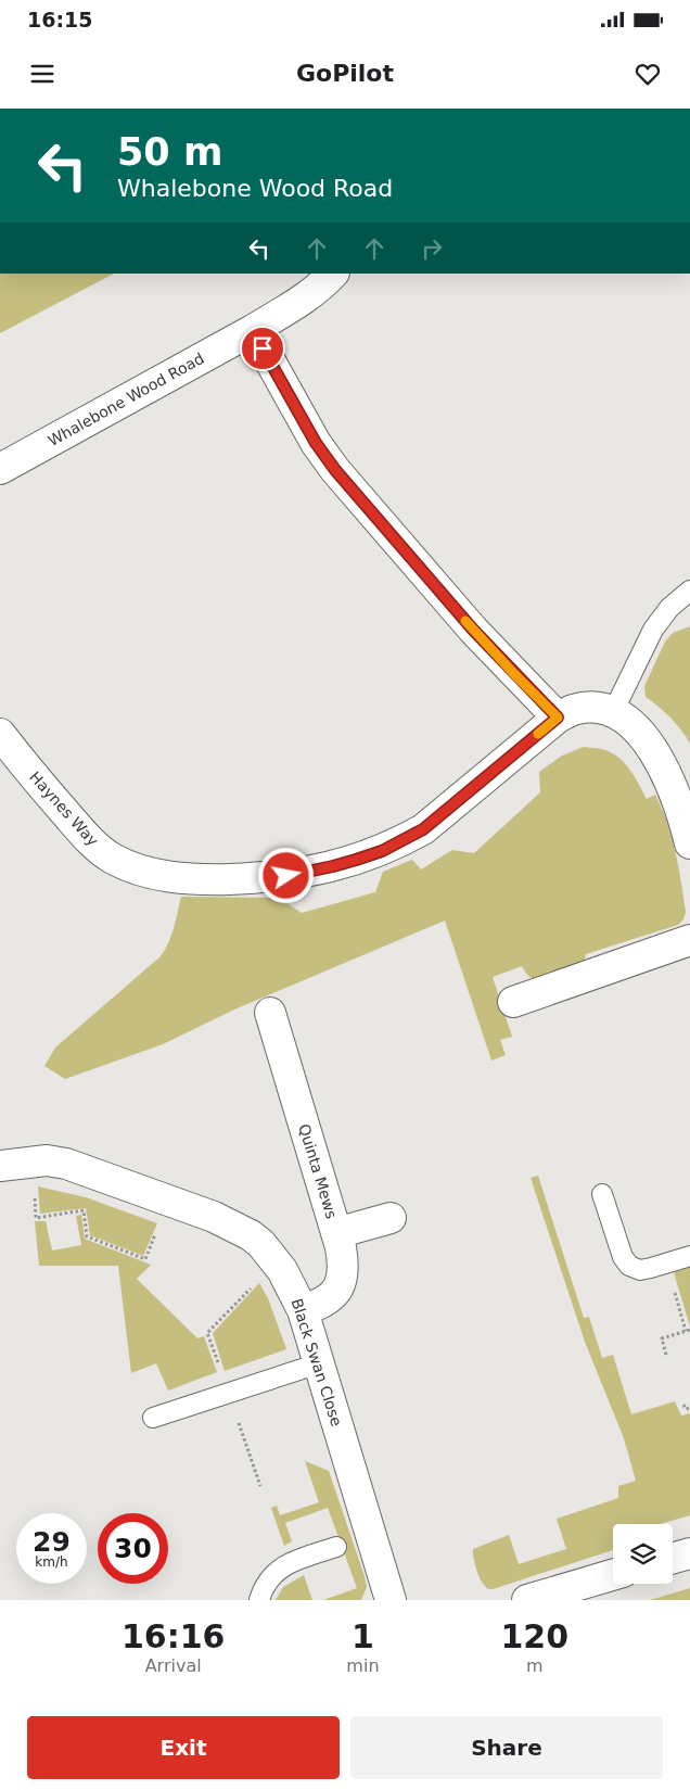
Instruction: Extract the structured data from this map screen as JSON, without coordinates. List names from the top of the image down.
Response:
{
  "streets": {
    "street": [
      "Whalebone Wood Road",
      "Haynes Way",
      "Quinta Mews",
      "Black Swan Close"
    ]
  },
  "crossings": [
    ["Quinta Mews", "Black Swan Close"]
  ],
  "page": {
    "status": "16:15",
    "header": "GoPilot",
    "turn": ["50 m", "Whalebone Wood Road"],
    "speed": "29 km/h",
    "limit": "30",
    "eta": [
      "16:16",
      "Arrival",
      "1",
      "min",
      "120",
      "m"
    ],
    "buttons": ["Exit", "Share"]
  }
}
